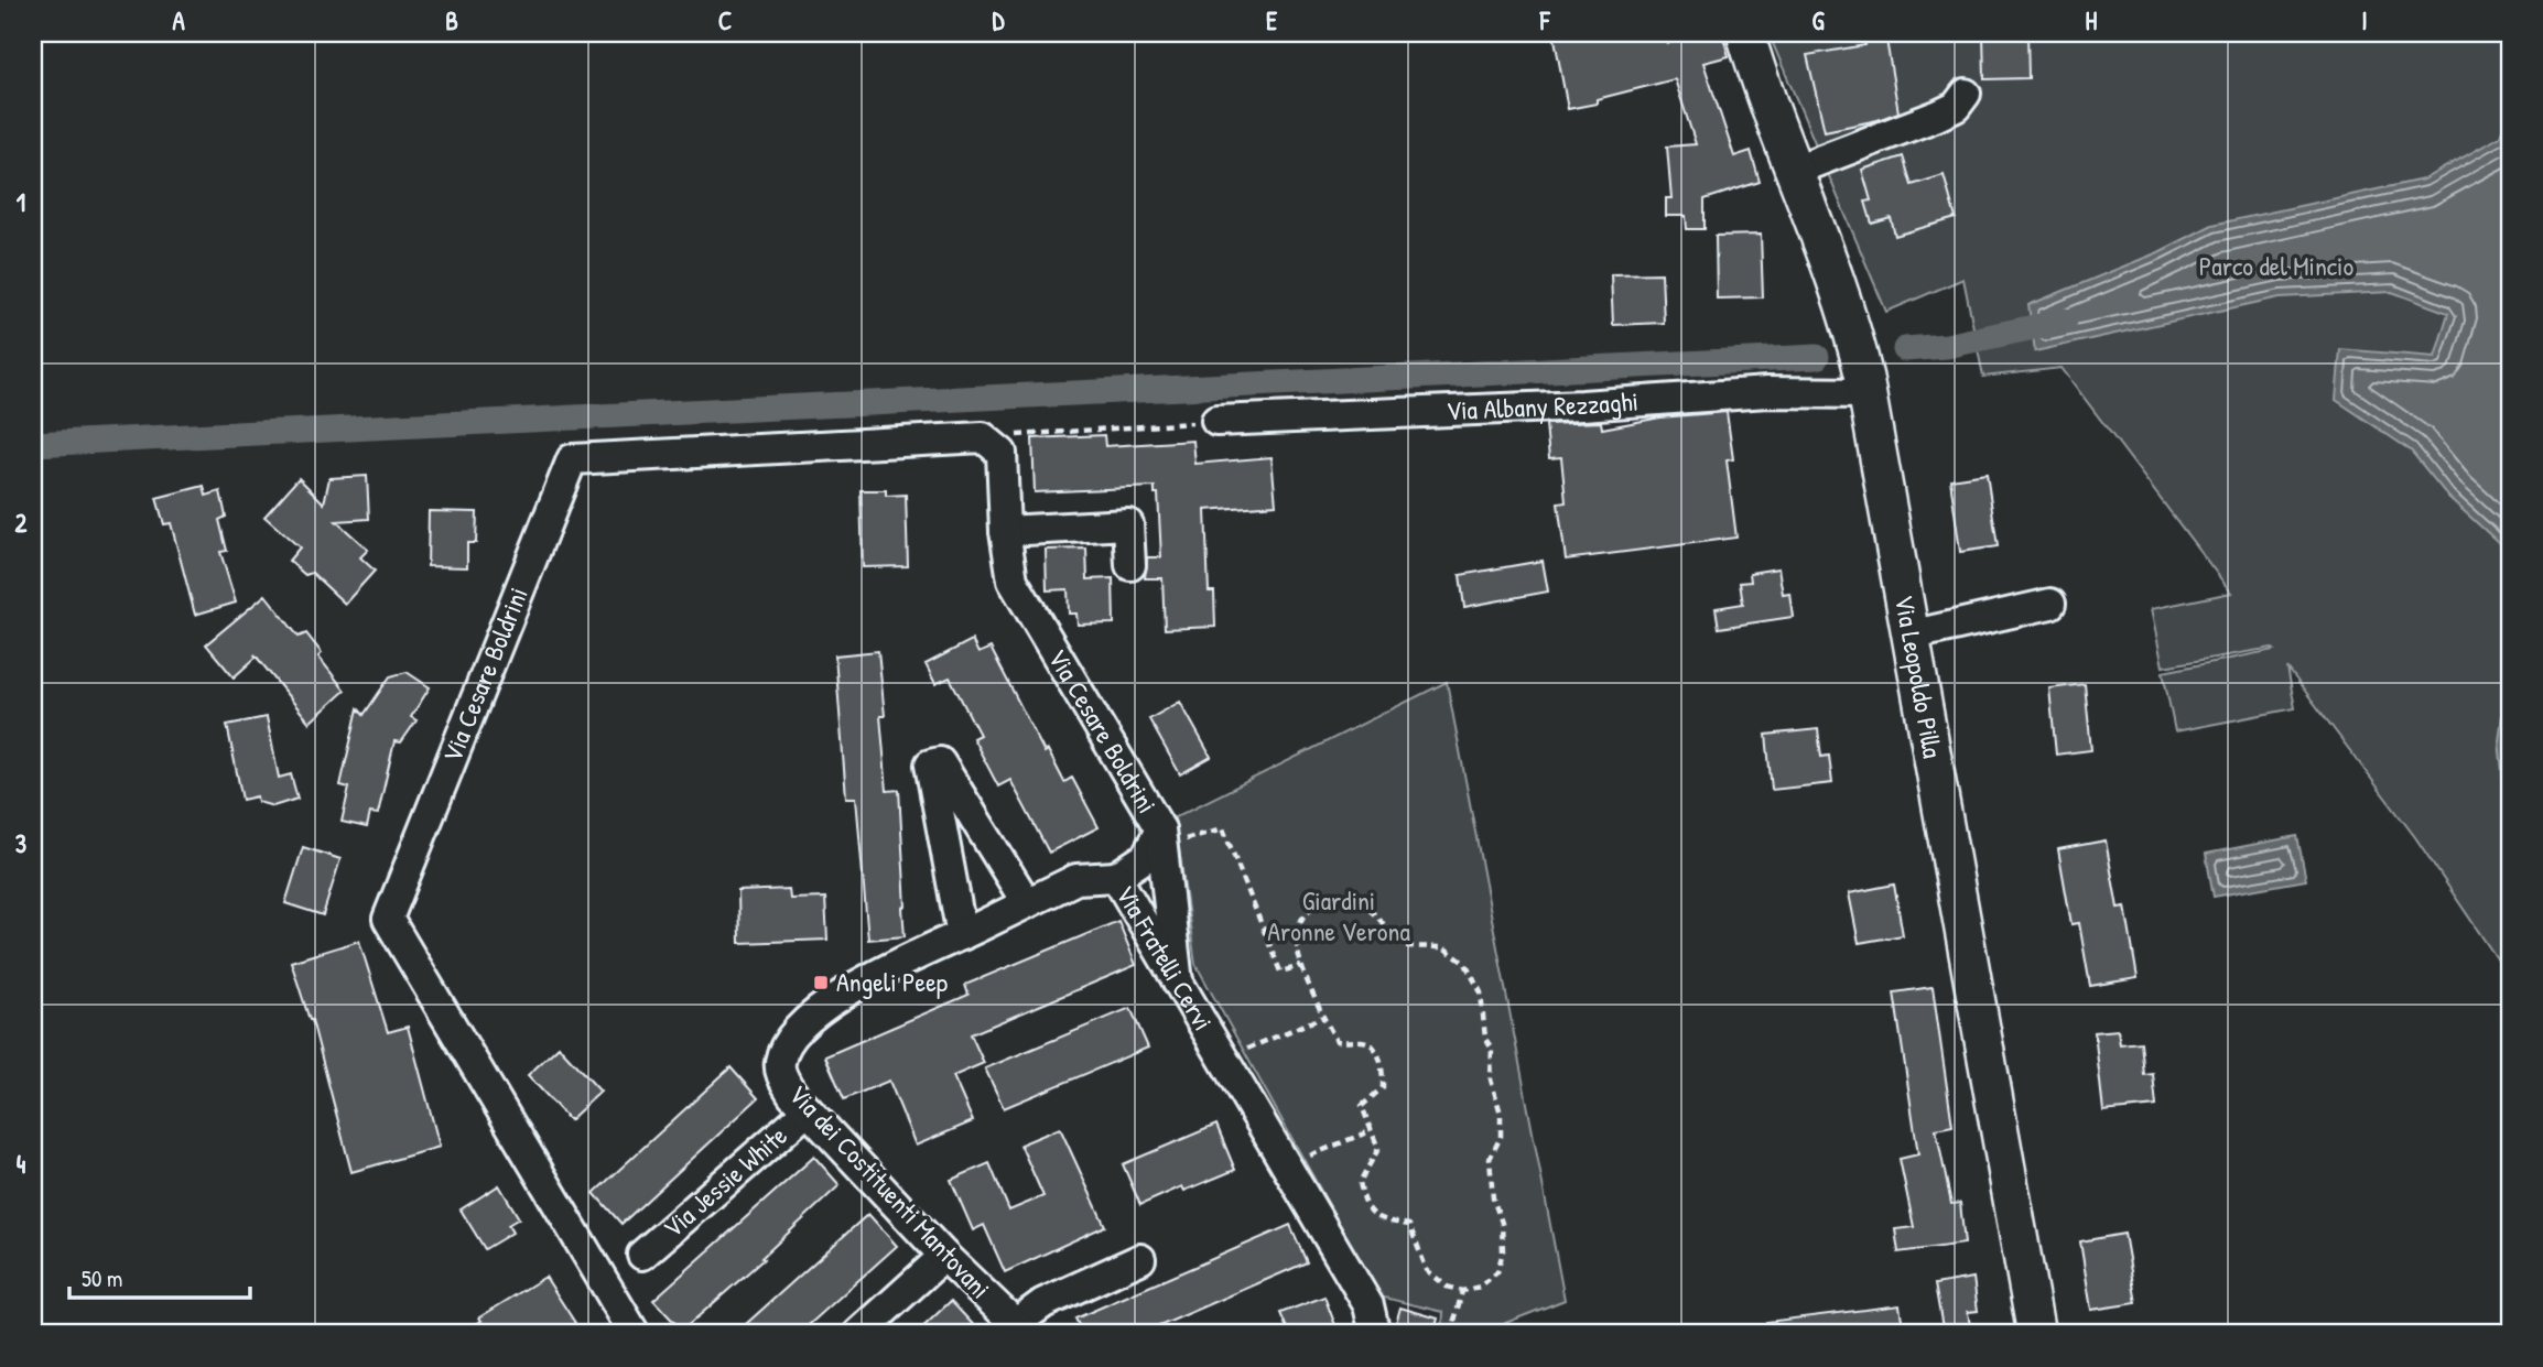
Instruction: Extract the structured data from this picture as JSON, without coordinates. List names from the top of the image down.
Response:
{
  "streets": {
    "main road": ["Via Leopoldo Pilla"],
    "street": [
      "Via Albany Rezzaghi",
      "Via Cesare Boldrini",
      "Via Fratelli Cervi",
      "Via Jessie White",
      "Via dei Costituenti Mantovani"
    ]
  },
  "crossings": [
    ["Via Albany Rezzaghi", "Via Leopoldo Pilla"],
    ["Via Cesare Boldrini", "Via Fratelli Cervi"],
    ["Via Fratelli Cervi", "Via dei Costituenti Mantovani"],
    ["Via Jessie White", "Via dei Costituenti Mantovani"]
  ],
  "parks": ["Parco del Mincio", "Giardini Aronne Verona"],
  "places": {
    "transit": ["Angeli Peep"]
  },
  "scale_bar": "50 m",
  "grid": {
    "columns": [
      "A",
      "B",
      "C",
      "D",
      "E",
      "F",
      "G",
      "H",
      "I"
    ],
    "rows": [
      "1",
      "2",
      "3",
      "4"
    ]
  }
}
